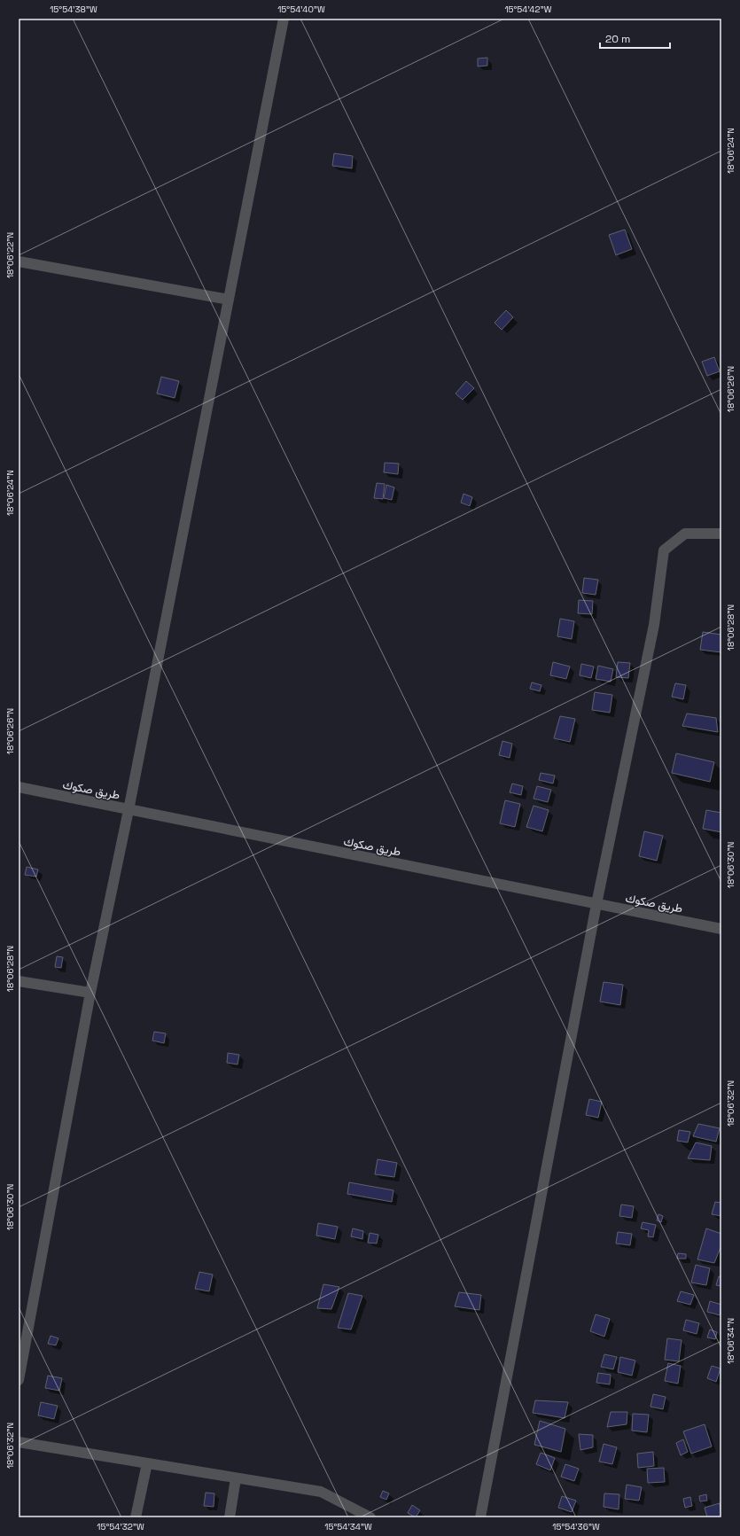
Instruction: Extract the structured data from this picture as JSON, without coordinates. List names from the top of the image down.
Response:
{
  "streets": {
    "street": ["طريق صكوك"]
  },
  "scale_bar": "20 m",
  "coordinates": [
    "15°54'38\"W",
    "15°54'40\"W",
    "15°54'42\"W",
    "18°06'24\"N",
    "18°06'22\"N",
    "18°06'26\"N",
    "18°06'28\"N",
    "18°06'30\"N",
    "18°06'32\"N",
    "18°06'34\"N",
    "15°54'32\"W",
    "15°54'34\"W",
    "15°54'36\"W"
  ]
}
